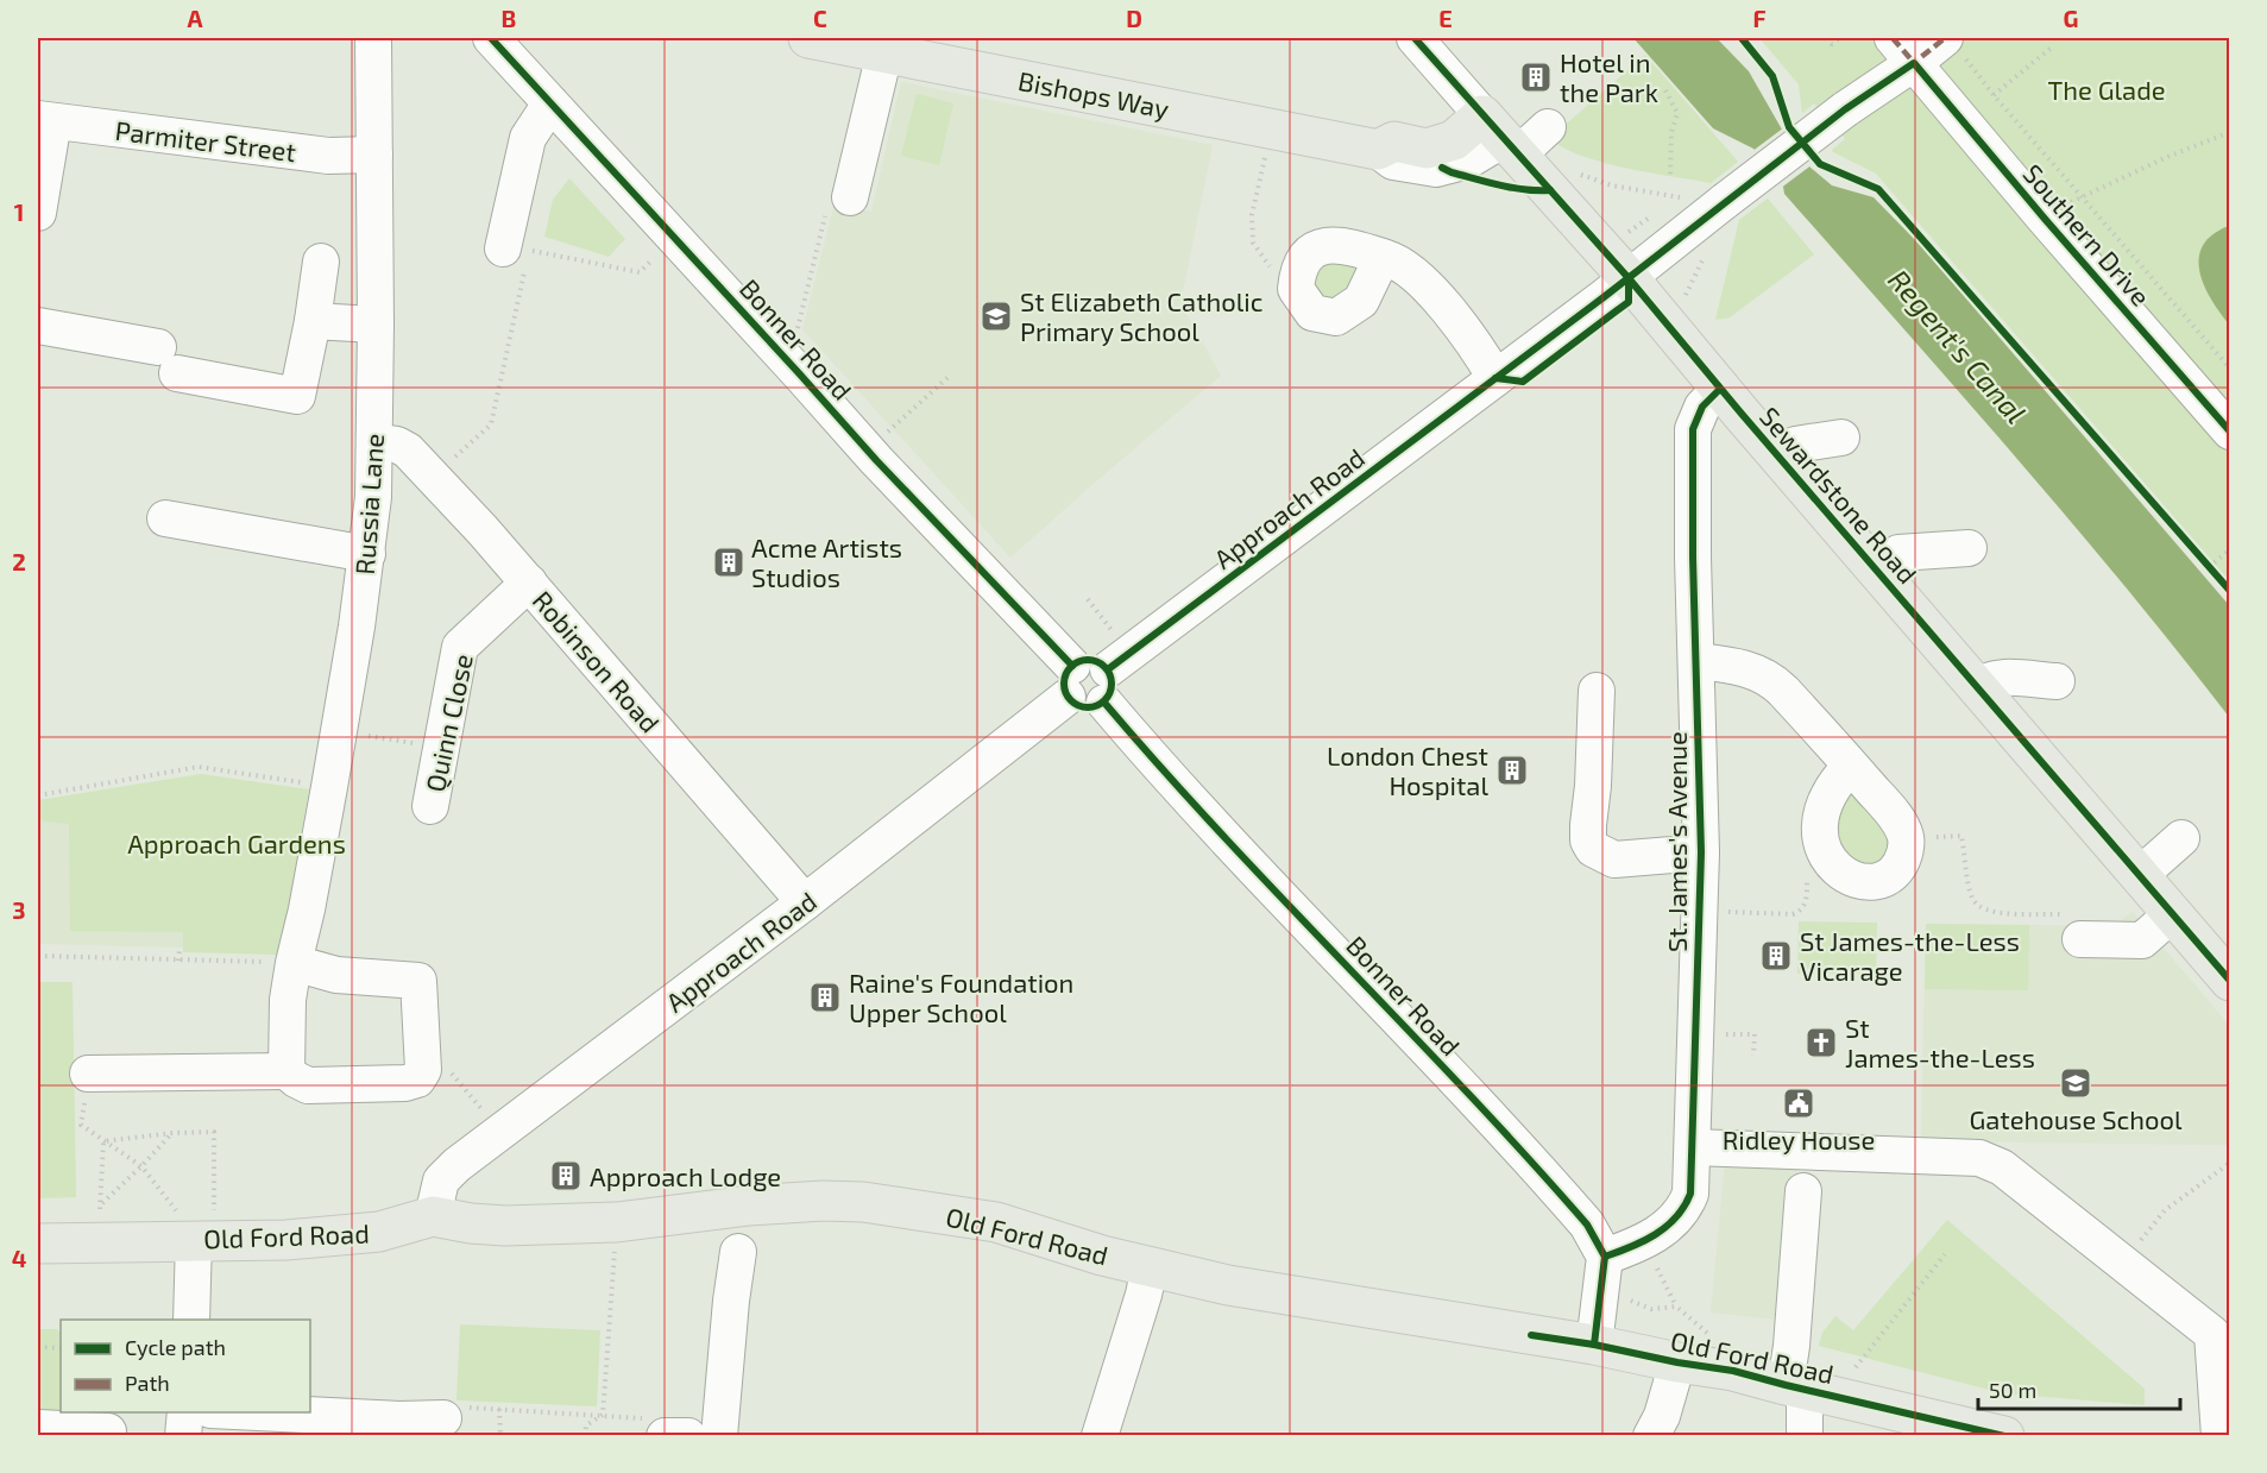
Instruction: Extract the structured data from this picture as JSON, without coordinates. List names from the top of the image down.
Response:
{
  "streets": {
    "main road": ["Bishops Way", "Sewardstone Road", "Old Ford Road"],
    "street": [
      "Parmiter Street",
      "Southern Drive",
      "Bonner Road",
      "Russia Lane",
      "Approach Road",
      "Robinson Road",
      "Quinn Close",
      "St. James's Avenue"
    ]
  },
  "crossings": [
    ["Bishops Way", "Sewardstone Road"],
    ["Parmiter Street", "Russia Lane"],
    ["Southern Drive", "Approach Road"],
    ["Bonner Road", "Approach Road"],
    ["Bonner Road", "St. James's Avenue"],
    ["Sewardstone Road", "Approach Road"],
    ["Sewardstone Road", "St. James's Avenue"],
    ["Russia Lane", "Robinson Road"],
    ["Approach Road", "Robinson Road"],
    ["Approach Road", "Old Ford Road"],
    ["Robinson Road", "Quinn Close"]
  ],
  "water": ["Regent's Canal"],
  "parks": ["The Glade", "Approach Gardens"],
  "places": {
    "building": [
      "Hotel in the Park",
      "Acme Artists Studios",
      "London Chest Hospital",
      "St James-the-Less Vicarage",
      "Raine's Foundation Upper School",
      "Approach Lodge"
    ],
    "school or university": ["St Elizabeth Catholic Primary School", "Gatehouse School"],
    "church": ["St James-the-Less"],
    "public building": ["Ridley House"]
  },
  "legend": ["Cycle path", "Path"],
  "scale_bar": "50 m",
  "grid": {
    "columns": [
      "A",
      "B",
      "C",
      "D",
      "E",
      "F",
      "G"
    ],
    "rows": [
      "1",
      "2",
      "3",
      "4"
    ]
  }
}
